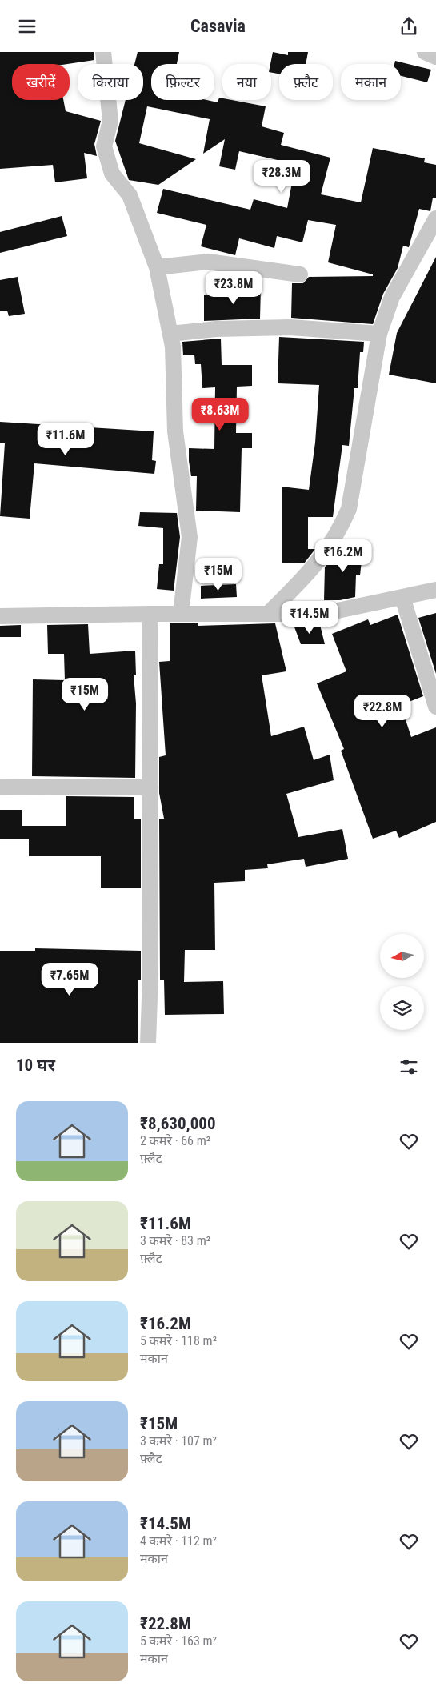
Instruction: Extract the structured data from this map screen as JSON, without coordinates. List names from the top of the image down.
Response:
{
  "north": "left",
  "page": {
    "header": "Casavia",
    "chip": [
      "खरीदें",
      "किराया",
      "फ़िल्टर",
      "नया",
      "फ़्लैट",
      "मकान"
    ],
    "price": [
      "₹28.3M",
      "₹23.8M",
      "₹8.63M",
      "₹11.6M",
      "₹16.2M",
      "₹15M",
      "₹14.5M",
      "₹15M",
      "₹22.8M",
      "₹7.65M"
    ],
    "heading": "10 घर",
    "list": [
      {
        "name": "₹8,630,000",
        "note": "2 कमरे · 66 m² · फ़्लैट"
      },
      {
        "name": "₹11.6M",
        "note": "3 कमरे · 83 m² · फ़्लैट"
      },
      {
        "name": "₹16.2M",
        "note": "5 कमरे · 118 m² · मकान"
      },
      {
        "name": "₹15M",
        "note": "3 कमरे · 107 m² · फ़्लैट"
      },
      {
        "name": "₹14.5M",
        "note": "4 कमरे · 112 m² · मकान"
      },
      {
        "name": "₹22.8M",
        "note": "5 कमरे · 163 m² · मकान"
      }
    ]
  }
}
